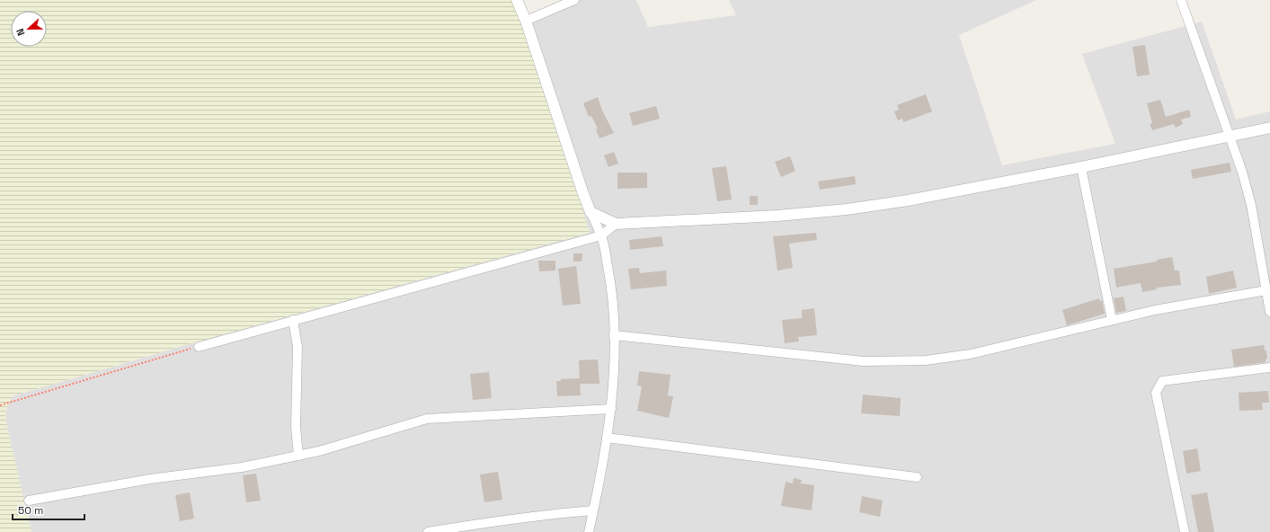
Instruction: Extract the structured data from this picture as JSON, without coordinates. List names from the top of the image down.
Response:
{
  "scale_bar": "50 m",
  "north": "left"
}
